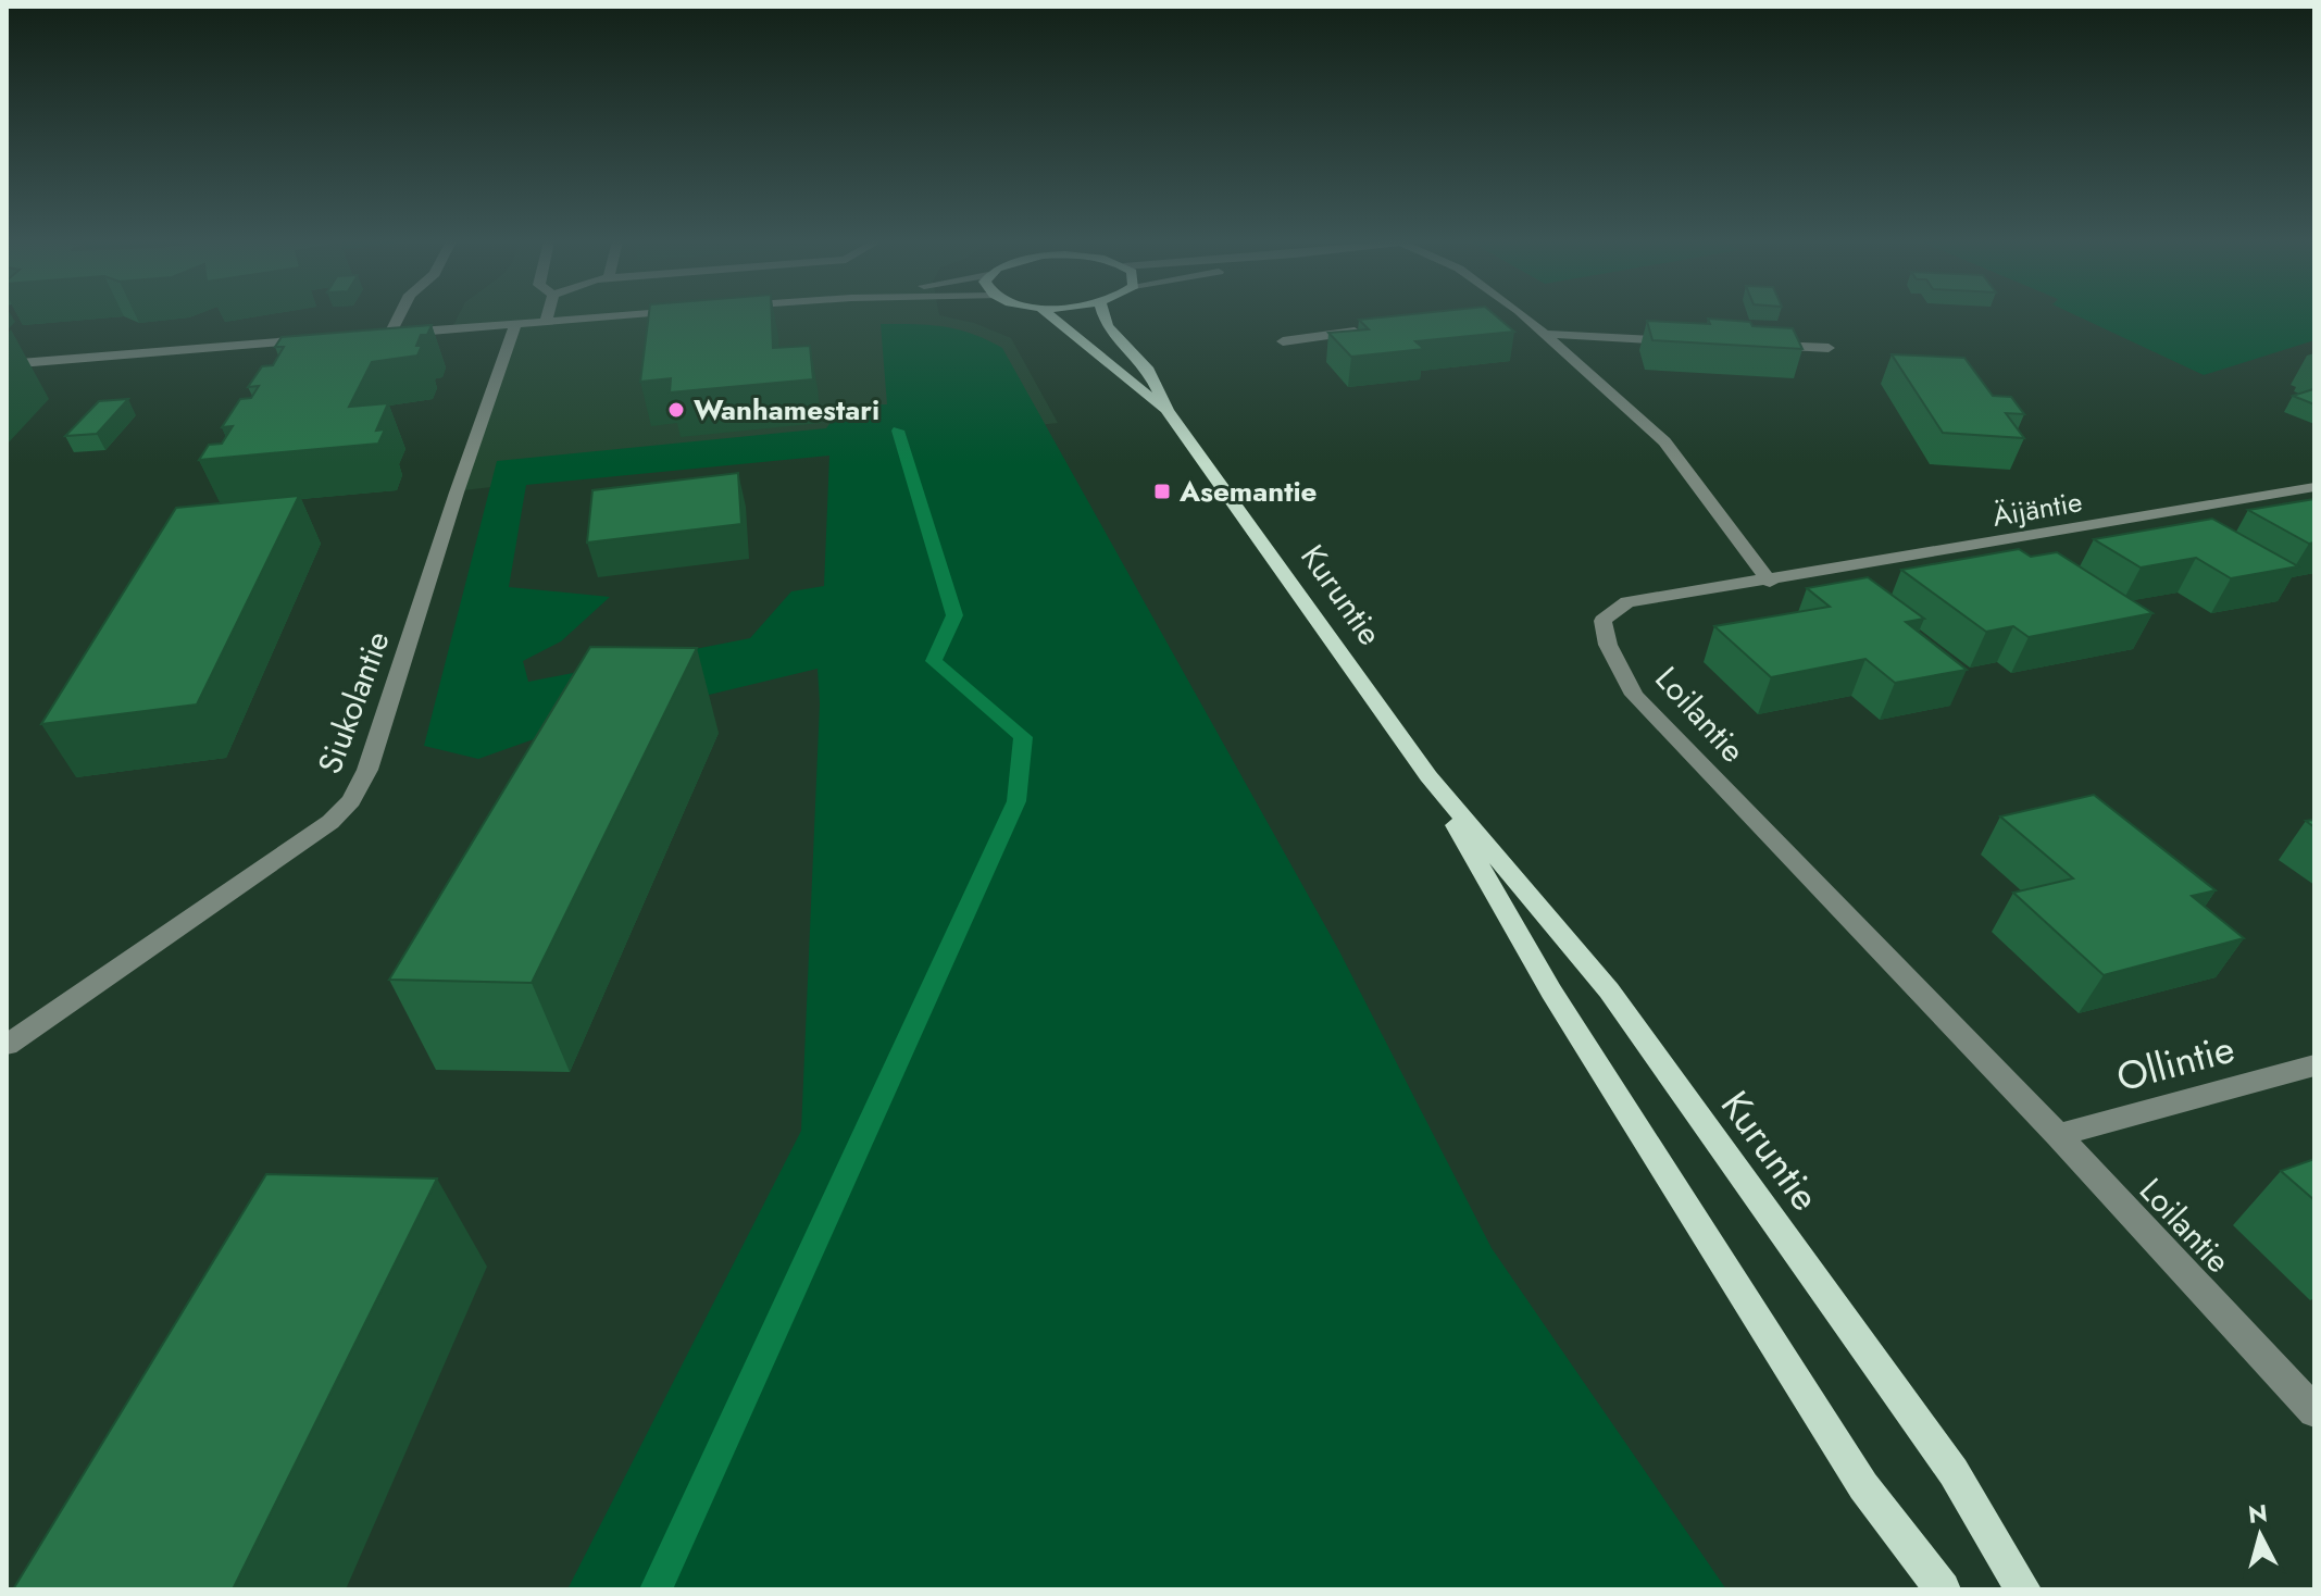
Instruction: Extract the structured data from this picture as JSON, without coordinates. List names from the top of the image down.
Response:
{
  "streets": {
    "main road": ["Kuruntie"],
    "street": [
      "Äijäntie",
      "Siukolantie",
      "Loilantie",
      "Ollintie"
    ]
  },
  "crossings": [
    ["Äijäntie", "Loilantie"],
    ["Loilantie", "Ollintie"]
  ],
  "places": {
    "other": ["Wanhamestari"],
    "transit": ["Asemantie"]
  },
  "north": "top"
}
